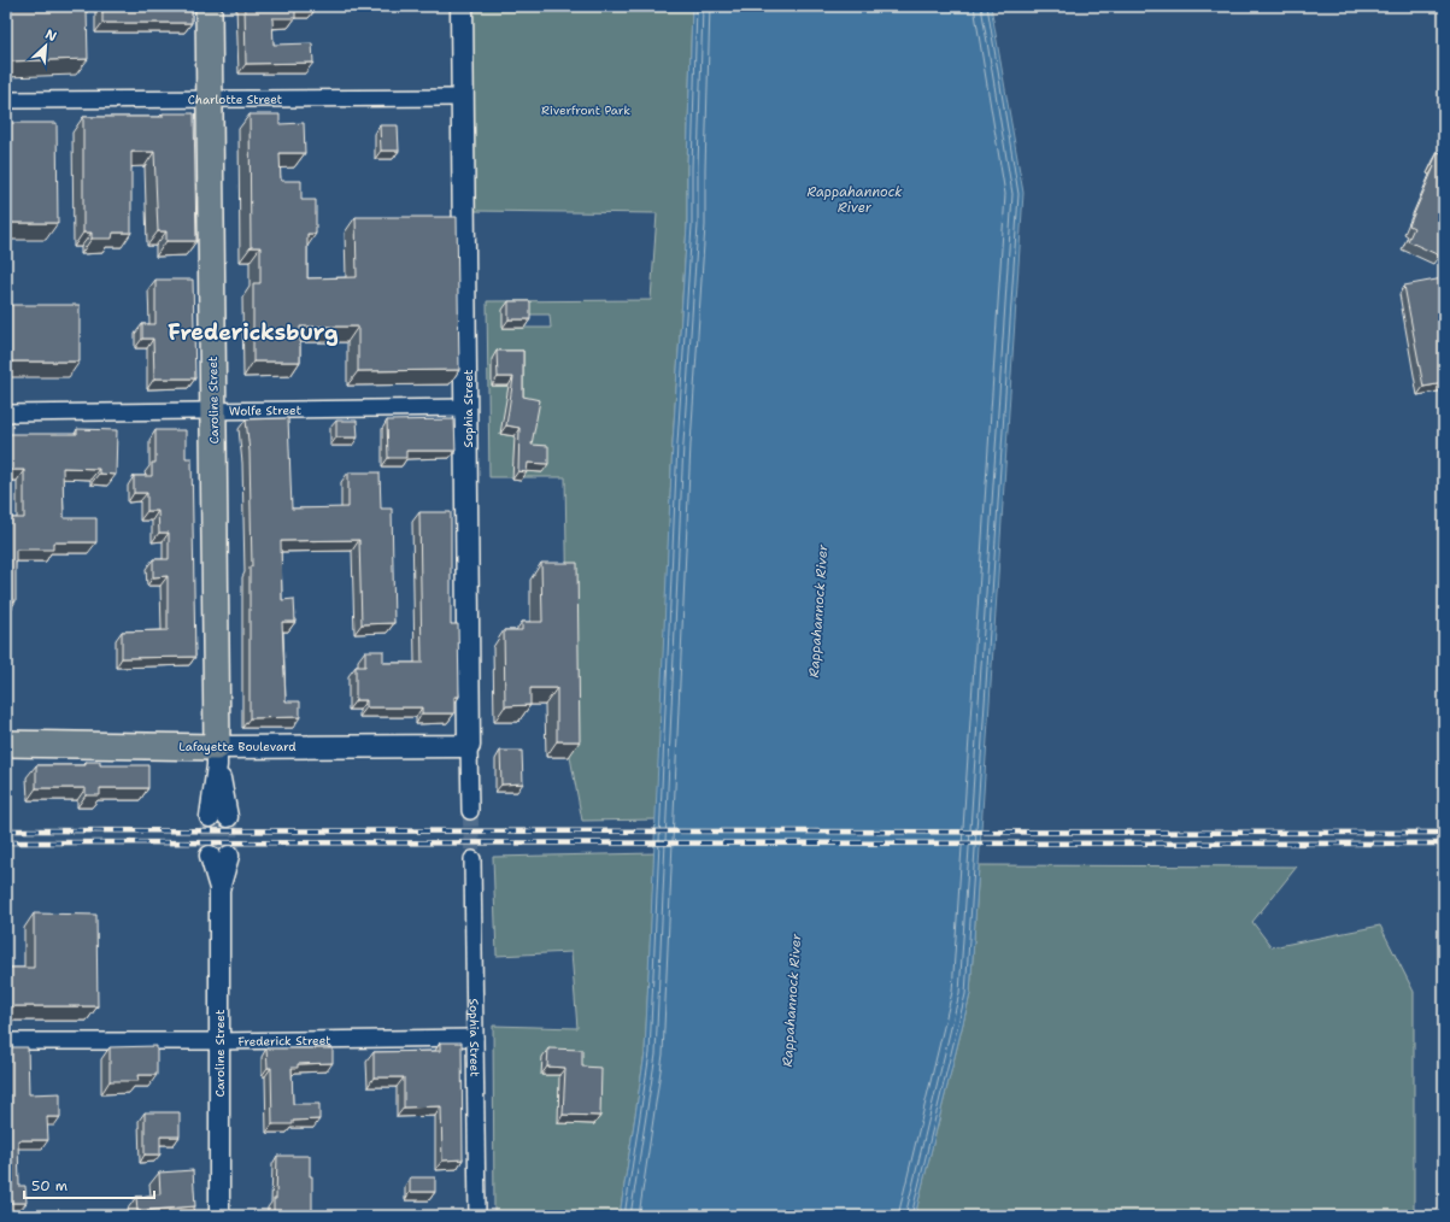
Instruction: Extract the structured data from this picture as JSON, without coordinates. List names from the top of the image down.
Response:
{
  "streets": {
    "main road": ["Caroline Street", "Sophia Street", "Lafayette Boulevard"],
    "street": ["Charlotte Street", "Wolfe Street", "Frederick Street"]
  },
  "crossings": [
    ["Charlotte Street", "Caroline Street"],
    ["Charlotte Street", "Sophia Street"],
    ["Caroline Street", "Wolfe Street"],
    ["Caroline Street", "Lafayette Boulevard"],
    ["Caroline Street", "Frederick Street"],
    ["Sophia Street", "Wolfe Street"],
    ["Sophia Street", "Lafayette Boulevard"],
    ["Sophia Street", "Frederick Street"]
  ],
  "districts": ["Fredericksburg"],
  "water": ["Rappahannock River"],
  "parks": ["Riverfront Park"],
  "scale_bar": "50 m",
  "north": "top right"
}
